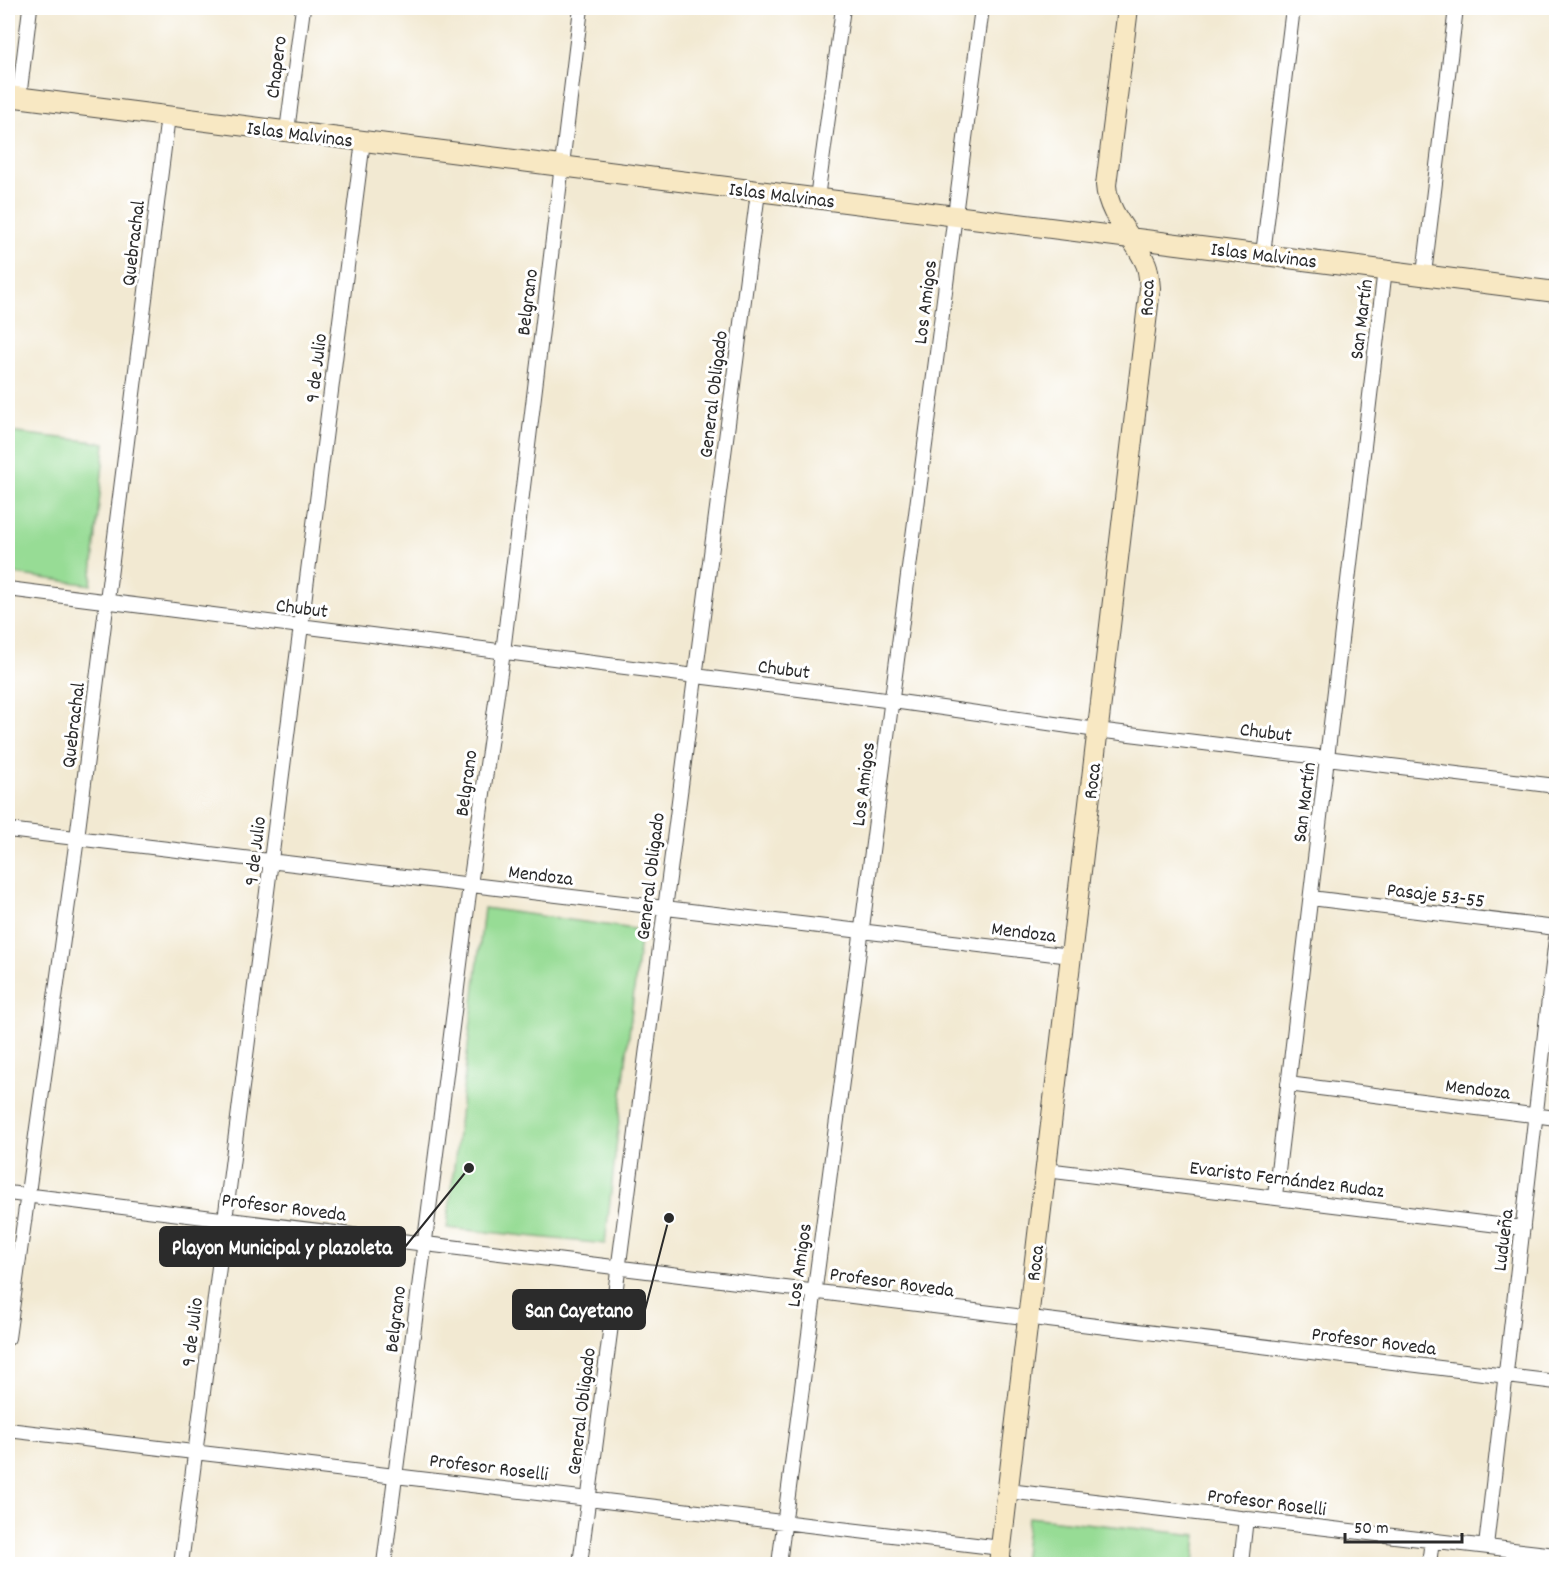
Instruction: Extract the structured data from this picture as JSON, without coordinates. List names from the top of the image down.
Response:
{
  "streets": {
    "street": [
      "Chapero",
      "Islas Malvinas",
      "Quebrachal",
      "Roca",
      "Belgrano",
      "Los Amigos",
      "San Martín",
      "9 de Julio",
      "General Obligado",
      "Chubut",
      "Mendoza",
      "Pasaje 53-55",
      "Evaristo Fernández Rudaz",
      "Profesor Roveda",
      "Ludueña",
      "Profesor Roselli"
    ]
  },
  "crossings": [
    ["Chapero", "Islas Malvinas"],
    ["Islas Malvinas", "Quebrachal"],
    ["Islas Malvinas", "Roca"],
    ["Islas Malvinas", "Belgrano"],
    ["Islas Malvinas", "Los Amigos"],
    ["Islas Malvinas", "San Martín"],
    ["Islas Malvinas", "9 de Julio"],
    ["Islas Malvinas", "General Obligado"],
    ["Quebrachal", "Chubut"],
    ["Quebrachal", "Mendoza"],
    ["Quebrachal", "Profesor Roveda"],
    ["Roca", "Chubut"],
    ["Roca", "Mendoza"],
    ["Roca", "Evaristo Fernández Rudaz"],
    ["Roca", "Profesor Roveda"],
    ["Roca", "Profesor Roselli"],
    ["Belgrano", "Chubut"],
    ["Belgrano", "Mendoza"],
    ["Belgrano", "Profesor Roveda"],
    ["Belgrano", "Profesor Roselli"],
    ["Los Amigos", "Chubut"],
    ["Los Amigos", "Mendoza"],
    ["Los Amigos", "Profesor Roveda"],
    ["Los Amigos", "Profesor Roselli"],
    ["San Martín", "Chubut"],
    ["San Martín", "Mendoza"],
    ["San Martín", "Pasaje 53-55"],
    ["San Martín", "Evaristo Fernández Rudaz"],
    ["9 de Julio", "Chubut"],
    ["9 de Julio", "Mendoza"],
    ["9 de Julio", "Profesor Roveda"],
    ["9 de Julio", "Profesor Roselli"],
    ["General Obligado", "Chubut"],
    ["General Obligado", "Mendoza"],
    ["General Obligado", "Profesor Roveda"],
    ["General Obligado", "Profesor Roselli"],
    ["Mendoza", "Ludueña"],
    ["Evaristo Fernández Rudaz", "Ludueña"],
    ["Profesor Roveda", "Ludueña"],
    ["Ludueña", "Profesor Roselli"]
  ],
  "places": ["Playon Municipal y plazoleta", "San Cayetano"],
  "scale_bar": "50 m"
}
